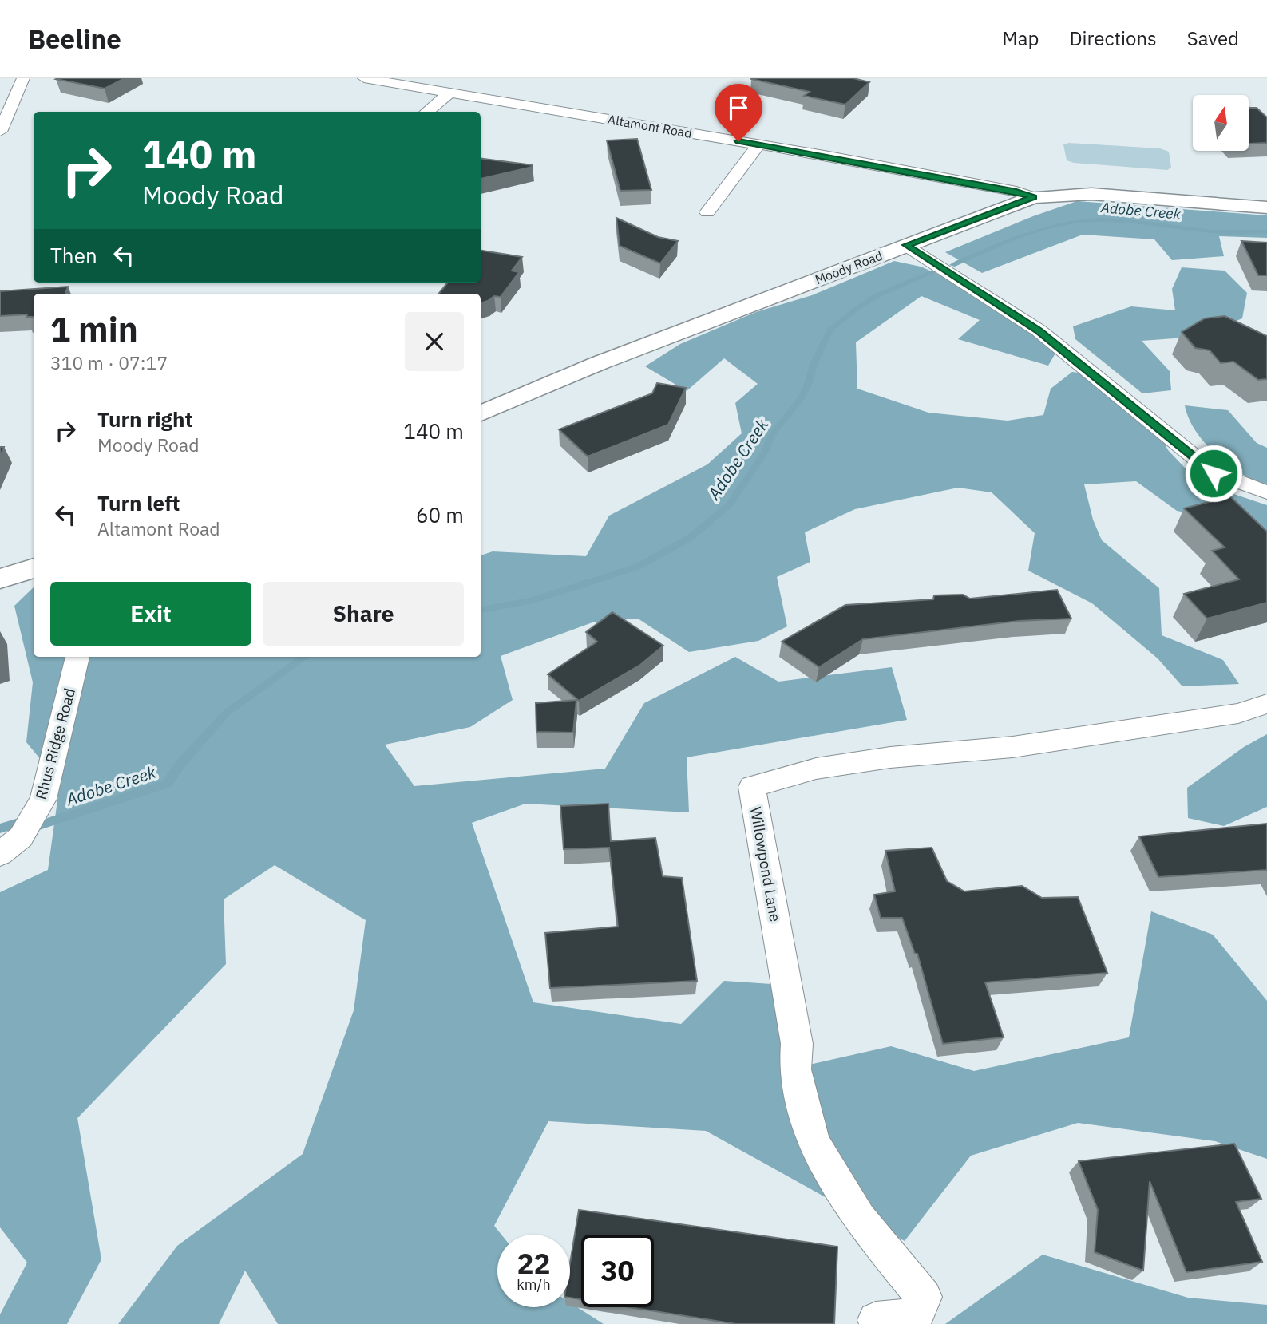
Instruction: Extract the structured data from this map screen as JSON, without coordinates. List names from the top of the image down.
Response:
{
  "streets": {
    "street": [
      "Altamont Road",
      "Moody Road",
      "Rhus Ridge Road",
      "Willowpond Lane"
    ]
  },
  "crossings": [
    ["Altamont Road", "Moody Road"]
  ],
  "water": ["Adobe Creek"],
  "north": "top",
  "page": {
    "header": "Beeline",
    "nav": ["Map", "Directions", "Saved"],
    "turn": ["140 m", "Moody Road"],
    "then": "Then",
    "heading": ["1 min", "310 m · 07:17"],
    "list": [
      {
        "name": "Turn right",
        "note": "Moody Road",
        "value": "140 m"
      },
      {
        "name": "Turn left",
        "note": "Altamont Road",
        "value": "60 m"
      }
    ],
    "buttons": ["Exit", "Share"],
    "speed": "22 km/h",
    "limit": "30"
  }
}
